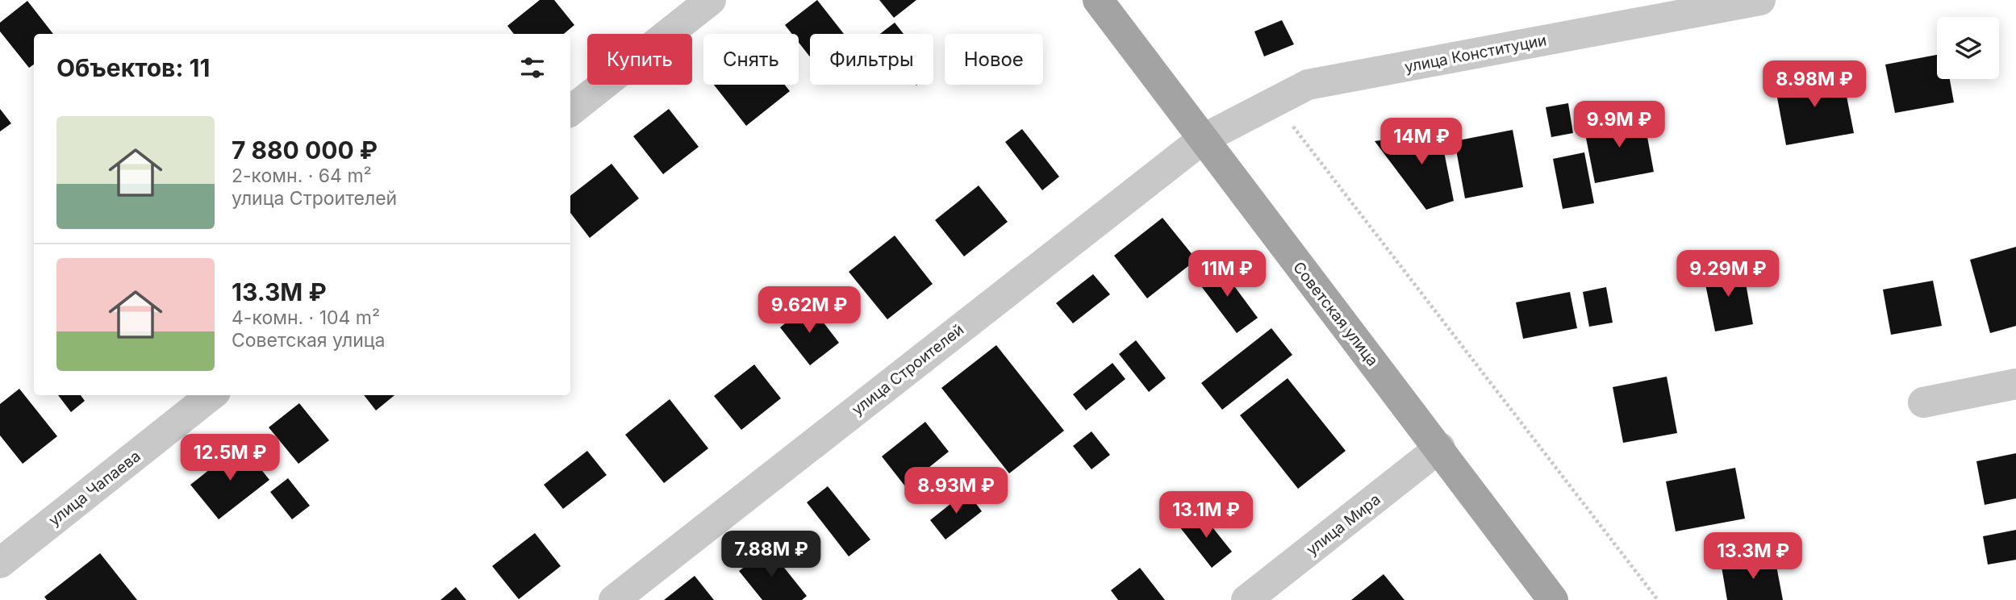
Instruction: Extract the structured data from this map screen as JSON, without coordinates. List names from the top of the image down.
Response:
{
  "streets": {
    "main road": ["Советская улица"],
    "street": [
      "улица Конституции",
      "улица Строителей",
      "улица Чапаева",
      "улица Мира"
    ]
  },
  "crossings": [
    ["улица Конституции", "Советская улица"],
    ["улица Конституции", "улица Строителей"],
    ["Советская улица", "улица Строителей"],
    ["Советская улица", "улица Мира"]
  ],
  "page": {
    "chip": [
      "Купить",
      "Снять",
      "Фильтры",
      "Новое"
    ],
    "heading": "Объектов: 11",
    "price": [
      "8.98M ₽",
      "9.9M ₽",
      "14M ₽",
      "11M ₽",
      "9.29M ₽",
      "9.62M ₽",
      "12.5M ₽",
      "8.93M ₽",
      "13.1M ₽",
      "7.88M ₽",
      "13.3M ₽"
    ],
    "list": [
      {
        "name": "7 880 000 ₽",
        "note": "2-комн. · 64 m² · улица Строителей"
      },
      {
        "name": "13.3M ₽",
        "note": "4-комн. · 104 m² · Советская улица"
      }
    ]
  }
}
